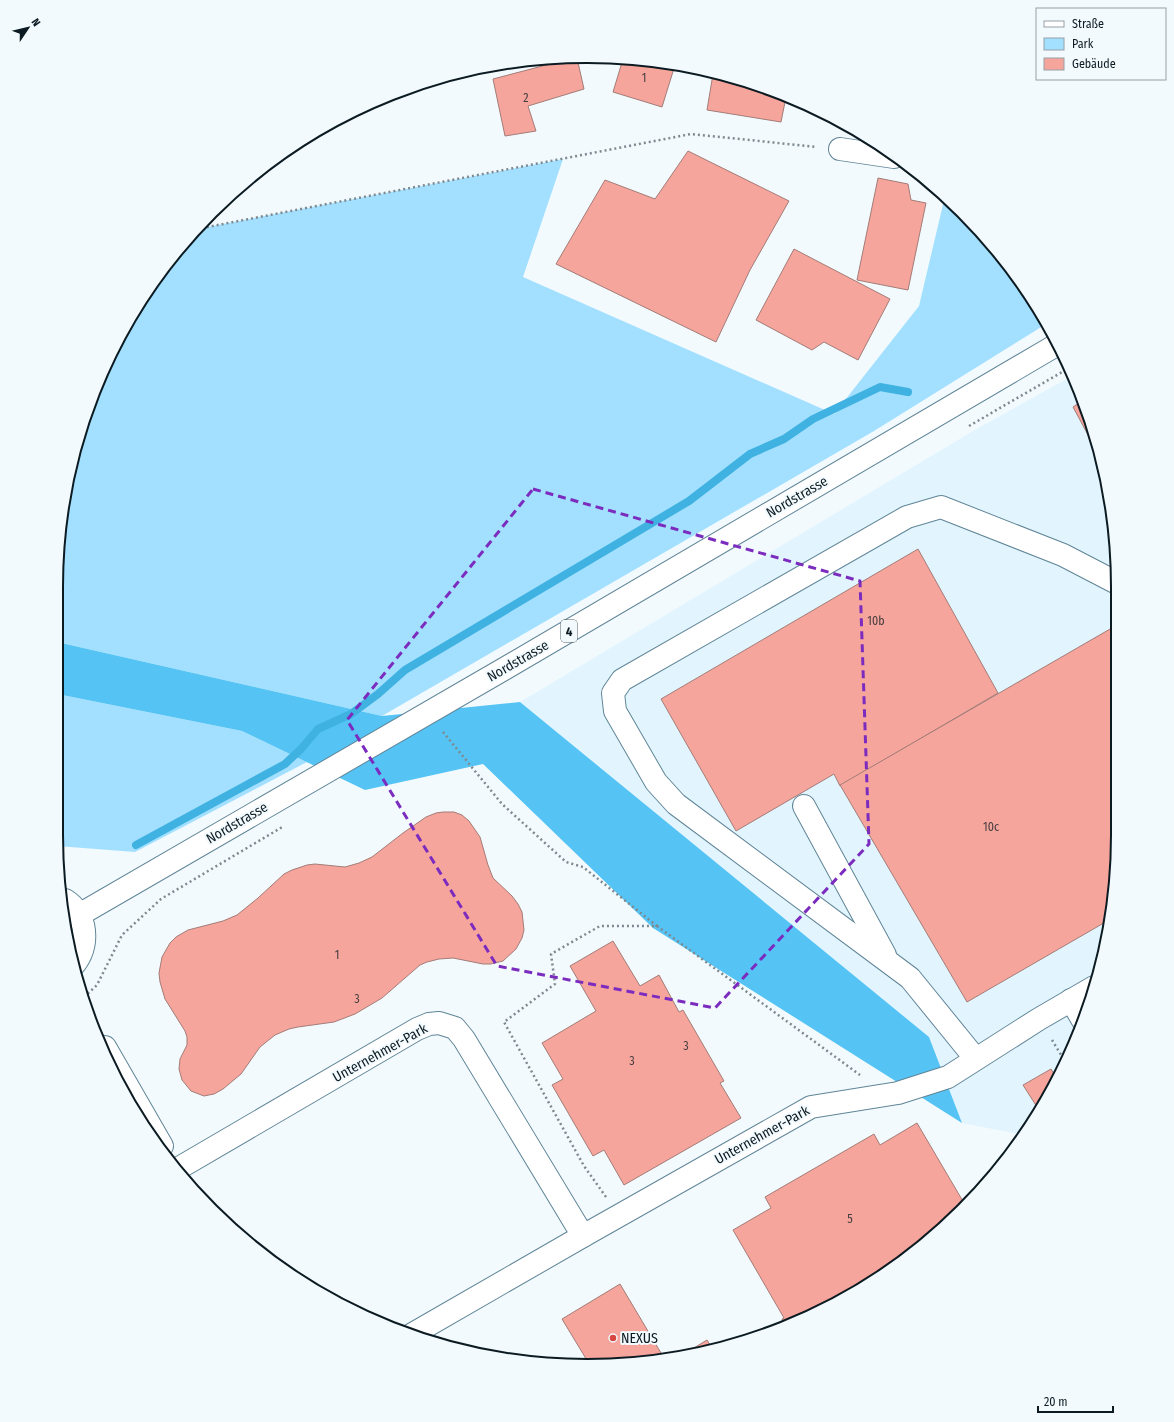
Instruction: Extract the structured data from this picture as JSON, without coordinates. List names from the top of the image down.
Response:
{
  "streets": {
    "main road": ["Nordstrasse", "4", "Unternehmer-Park"]
  },
  "places": ["NEXUS"],
  "house_numbers": [
    "1",
    "2",
    "10b",
    "10c",
    "1",
    "3",
    "3",
    "3",
    "5"
  ],
  "legend": ["Straße", "Park", "Gebäude"],
  "scale_bar": "20 m",
  "north": "top right"
}
